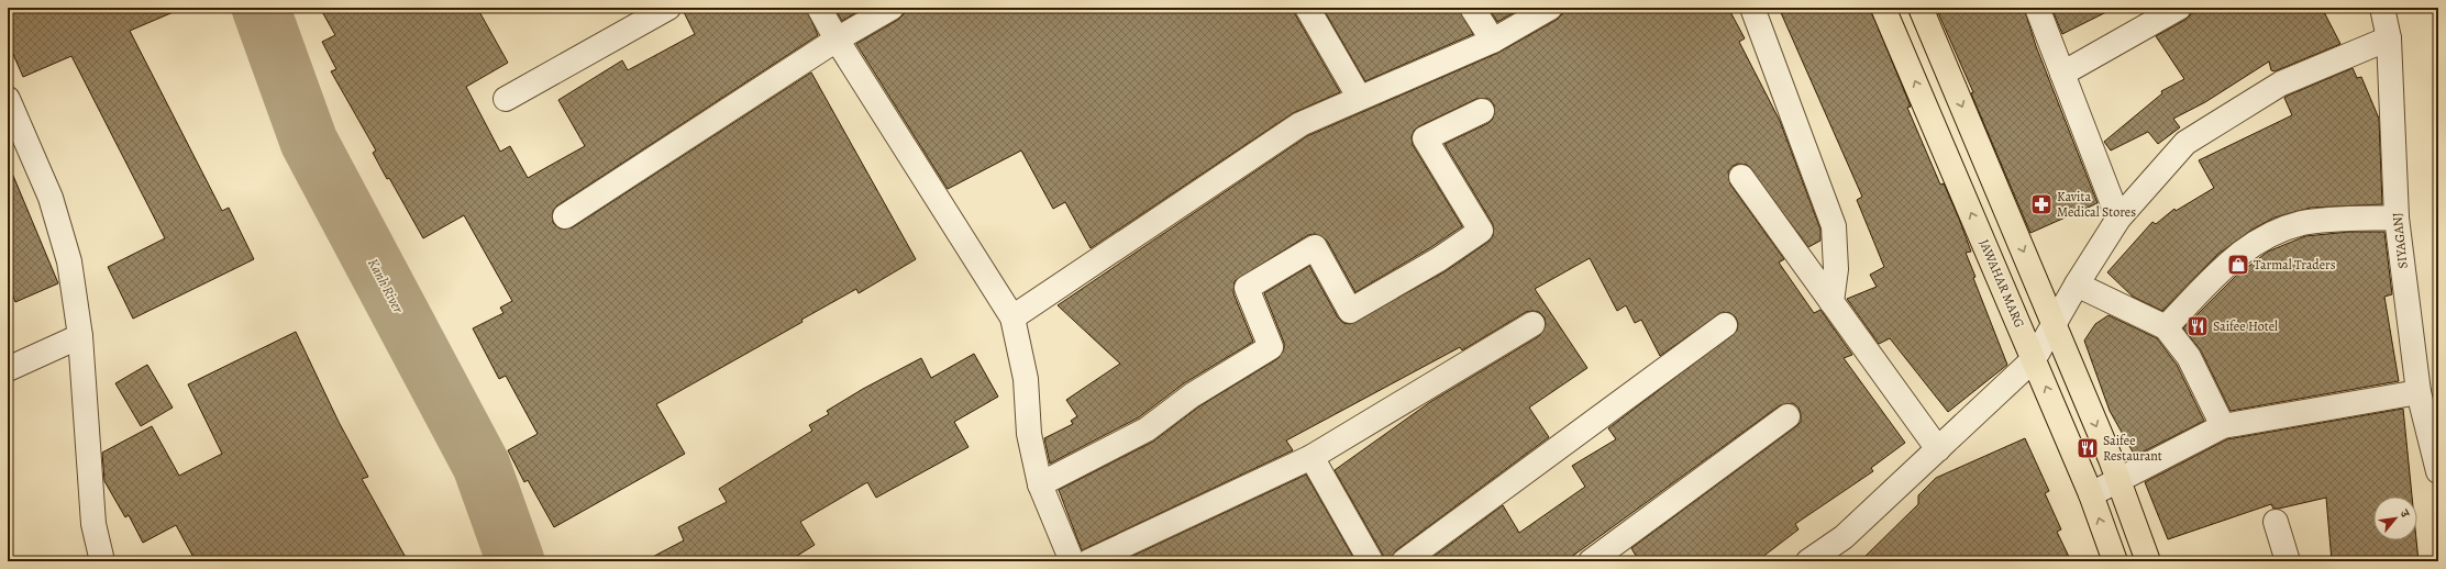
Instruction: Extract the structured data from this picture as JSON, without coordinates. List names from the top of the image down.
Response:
{
  "streets": {
    "main road": ["JAWAHAR MARG"],
    "street": ["SIYAGANJ"]
  },
  "water": ["Kanh River"],
  "places": {
    "pharmacy": ["Kavita Medical Stores"],
    "shop": ["Tarmal Traders"],
    "restaurant": ["Saifee Hotel", "Saifee Restaurant"]
  },
  "north": "top right"
}
